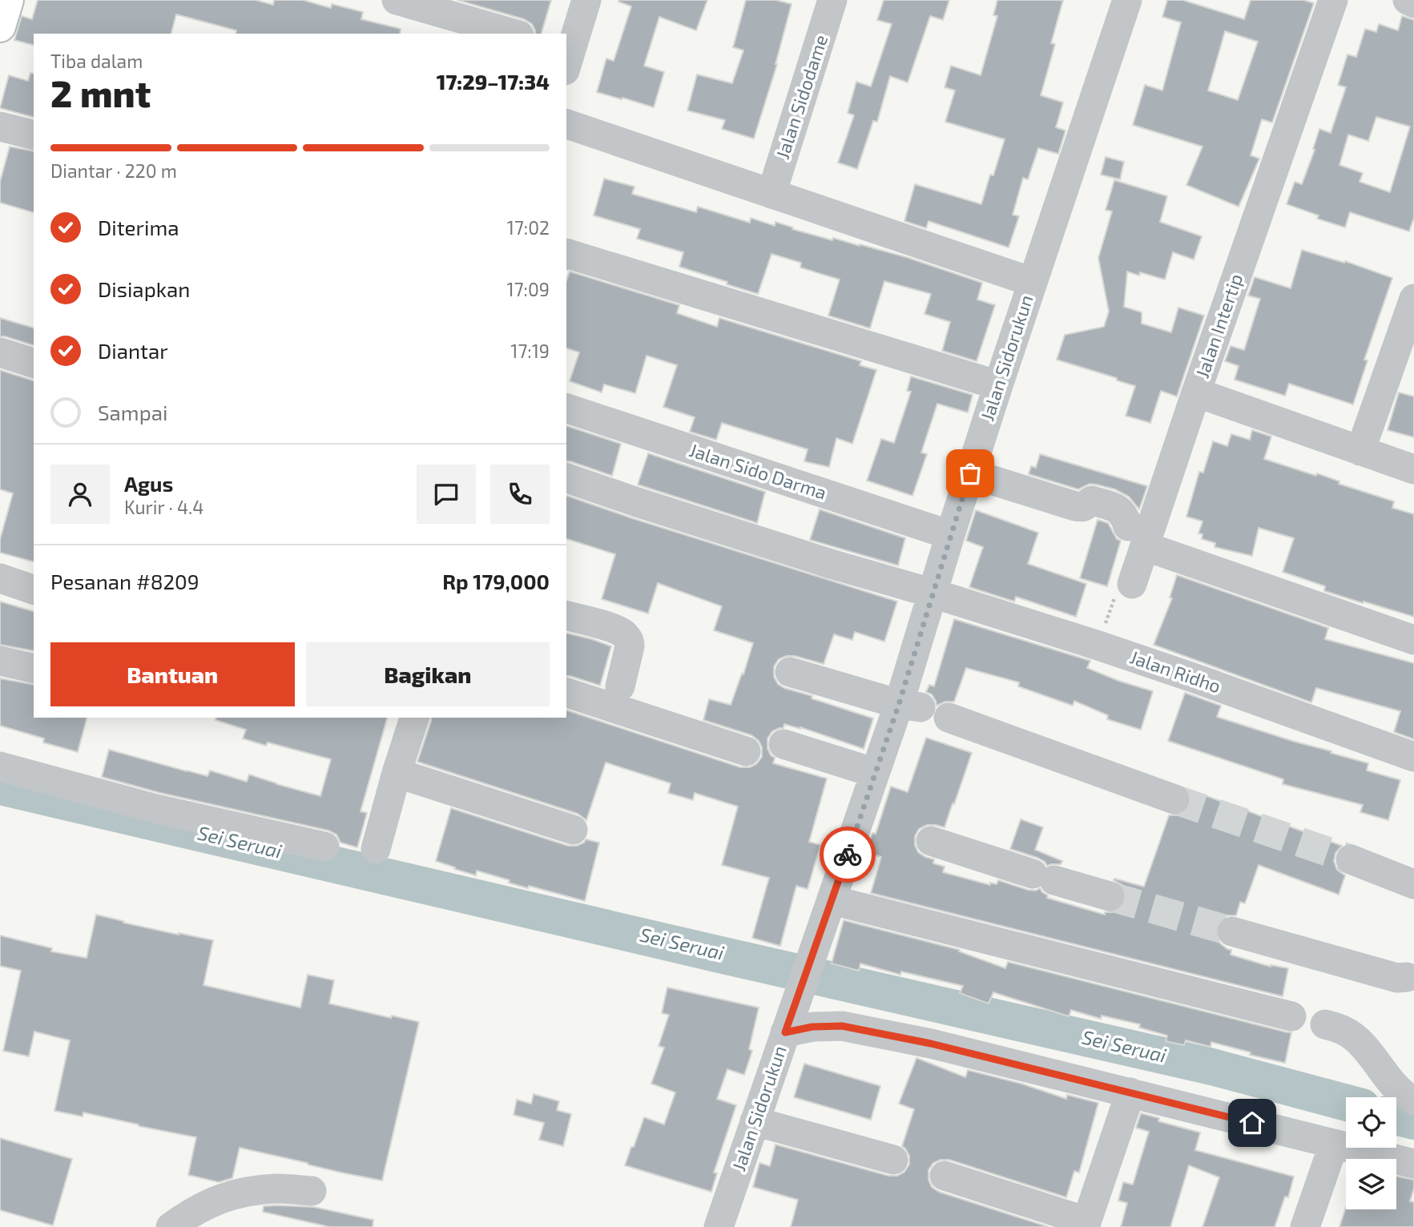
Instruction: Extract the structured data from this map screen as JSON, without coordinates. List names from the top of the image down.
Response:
{
  "streets": {
    "street": [
      "Jalan Sidodame",
      "Jalan Intertip",
      "Jalan Sidorukun",
      "Jalan Sido Darma",
      "Jalan Ridho"
    ]
  },
  "crossings": [
    ["Jalan Sidorukun", "Jalan Sido Darma"],
    ["Jalan Sidorukun", "Jalan Ridho"]
  ],
  "water": ["Sei Seruai"],
  "page": {
    "heading": ["2 mnt", "Tiba dalam", "17:29–17:34"],
    "panel": [
      "Agus",
      "Kurir · 4.4",
      "Pesanan #8209",
      "Rp 179,000"
    ],
    "bar": "Diantar · 220 m",
    "list": [
      ["Diterima", "17:02"],
      ["Disiapkan", "17:09"],
      ["Diantar", "17:19"],
      "Sampai"
    ],
    "buttons": ["Bantuan", "Bagikan"]
  }
}
